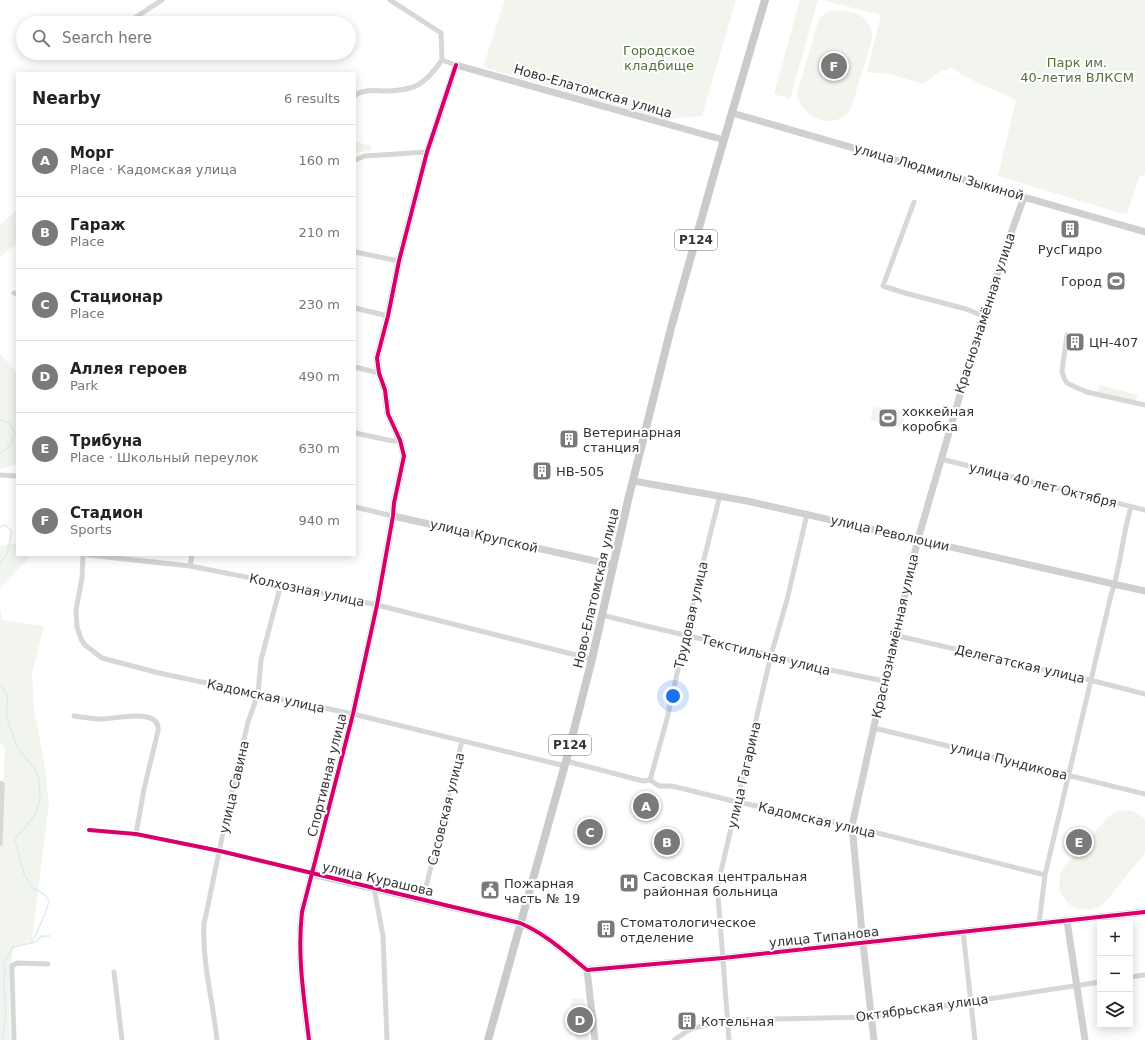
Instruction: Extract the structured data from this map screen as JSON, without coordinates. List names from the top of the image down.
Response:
{
  "streets": {
    "main road": ["Ново-Елатомская улица", "Р124"],
    "street": [
      "улица Людмилы Зыкиной",
      "Краснознамённая улица",
      "улица 40 лет Октября",
      "улица Революции",
      "улица Крупской",
      "Колхозная улица",
      "Трудовая улица",
      "Текстильная улица",
      "Делегатская улица",
      "Кадомская улица",
      "улица Пундикова",
      "Спортивная улица",
      "улица Гагарина",
      "улица Савина",
      "Сасовская улица",
      "улица Курашова",
      "улица Типанова",
      "Октябрьская улица"
    ]
  },
  "crossings": [
    ["Ново-Елатомская улица", "улица Людмилы Зыкиной"],
    ["Ново-Елатомская улица", "улица Революции"],
    ["Ново-Елатомская улица", "улица Крупской"],
    ["Ново-Елатомская улица", "Колхозная улица"],
    ["Ново-Елатомская улица", "Текстильная улица"],
    ["Ново-Елатомская улица", "Кадомская улица"],
    ["Ново-Елатомская улица", "Спортивная улица"],
    ["Ново-Елатомская улица", "улица Курашова"],
    ["улица Людмилы Зыкиной", "Краснознамённая улица"],
    ["Краснознамённая улица", "улица 40 лет Октября"],
    ["Краснознамённая улица", "улица Революции"],
    ["Краснознамённая улица", "Текстильная улица"],
    ["Краснознамённая улица", "Делегатская улица"],
    ["Краснознамённая улица", "Кадомская улица"],
    ["Краснознамённая улица", "улица Пундикова"],
    ["Краснознамённая улица", "улица Типанова"],
    ["Краснознамённая улица", "Октябрьская улица"],
    ["улица Революции", "Трудовая улица"],
    ["улица Революции", "улица Гагарина"],
    ["улица Крупской", "Спортивная улица"],
    ["Колхозная улица", "Спортивная улица"],
    ["Колхозная улица", "улица Савина"],
    ["Трудовая улица", "Текстильная улица"],
    ["Трудовая улица", "Кадомская улица"],
    ["Текстильная улица", "улица Гагарина"],
    ["Кадомская улица", "Спортивная улица"],
    ["Кадомская улица", "улица Гагарина"],
    ["Кадомская улица", "улица Савина"],
    ["Кадомская улица", "Сасовская улица"],
    ["Спортивная улица", "улица Курашова"],
    ["улица Гагарина", "улица Типанова"],
    ["улица Гагарина", "Октябрьская улица"],
    ["улица Савина", "улица Курашова"],
    ["Сасовская улица", "улица Курашова"]
  ],
  "parks": ["Городское кладбище", "Парк им. 40-летия ВЛКСМ"],
  "places": {
    "building": [
      "РусГидро",
      "ЦН-407",
      "Ветеринарная станция",
      "НВ-505",
      "Стоматологическое отделение",
      "Котельная"
    ],
    "sports": ["Город", "хоккейная коробка"],
    "hospital": ["Сасовская центральная районная больница"],
    "public building": ["Пожарная часть № 19"]
  },
  "page": {
    "search": "Search here",
    "pins": [
      "F",
      "A",
      "C",
      "B",
      "E",
      "D"
    ],
    "heading": ["Nearby", "6 results"],
    "list": [
      {
        "mark": "A",
        "name": "Морг",
        "note": "Place · Кадомская улица",
        "value": "160 m"
      },
      {
        "mark": "B",
        "name": "Гараж",
        "note": "Place",
        "value": "210 m"
      },
      {
        "mark": "C",
        "name": "Стационар",
        "note": "Place",
        "value": "230 m"
      },
      {
        "mark": "D",
        "name": "Аллея героев",
        "note": "Park",
        "value": "490 m"
      },
      {
        "mark": "E",
        "name": "Трибуна",
        "note": "Place · Школьный переулок",
        "value": "630 m"
      },
      {
        "mark": "F",
        "name": "Стадион",
        "note": "Sports",
        "value": "940 m"
      }
    ],
    "map_buttons": ["+", "−"]
  }
}
